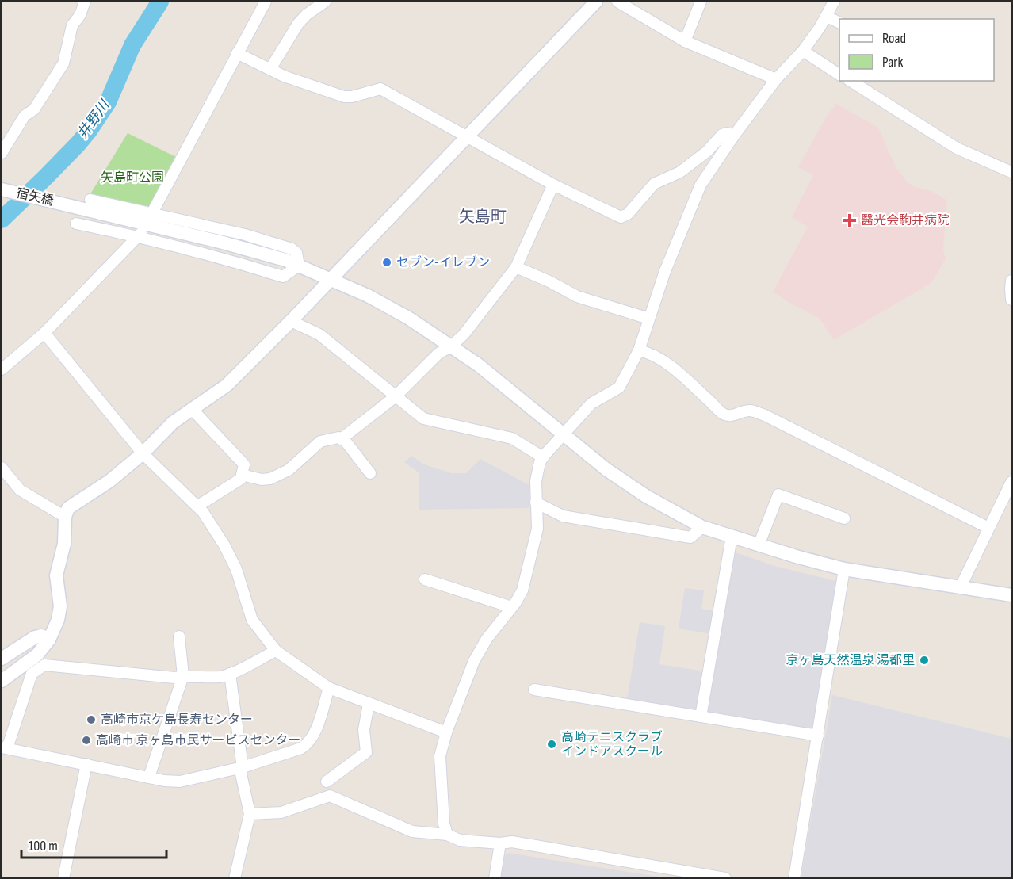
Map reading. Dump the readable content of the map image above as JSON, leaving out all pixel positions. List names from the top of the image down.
{
  "streets": {
    "street": ["宿矢橋"]
  },
  "districts": ["矢島町"],
  "water": ["井野川"],
  "parks": ["矢島町公園"],
  "places": {
    "health": ["醫光会駒井病院"],
    "other": [
      "セブン-イレブン",
      "京ヶ島天然温泉 湯都里",
      "高崎市京ケ島長寿センター",
      "高崎市 京ヶ島市民サービスセンター",
      "高崎テニスクラブ インドアスクール"
    ]
  },
  "legend": ["Road", "Park"],
  "scale_bar": "100 m"
}
